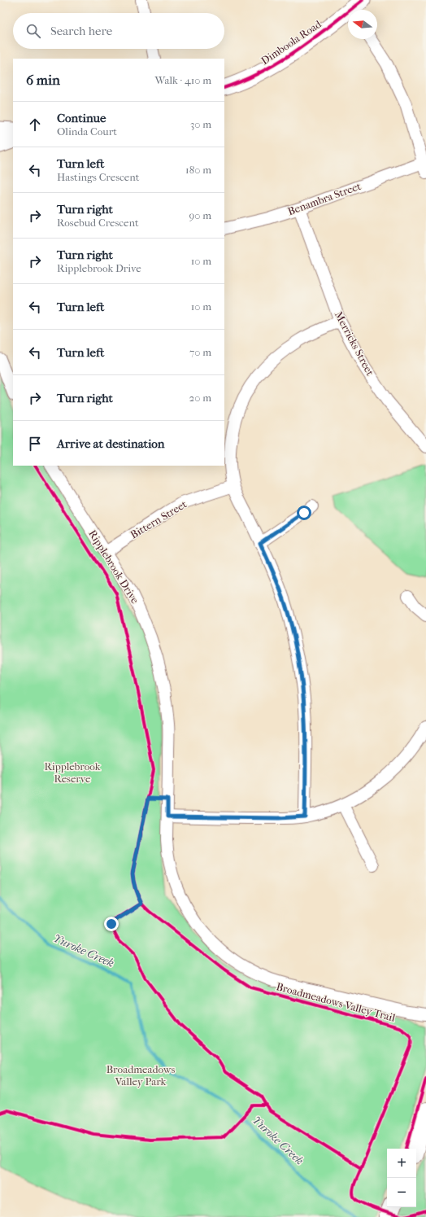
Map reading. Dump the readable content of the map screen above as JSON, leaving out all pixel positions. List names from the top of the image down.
{
  "streets": {
    "street": [
      "Dimboola Road",
      "Benambra Street",
      "Merricks Street",
      "Bittern Street",
      "Ripplebrook Drive"
    ],
    "cycle path": ["Broadmeadows Valley Trail"]
  },
  "crossings": [
    ["Benambra Street", "Merricks Street"],
    ["Bittern Street", "Ripplebrook Drive"]
  ],
  "water": ["Yuroke Creek"],
  "parks": ["Ripplebrook Reserve", "Broadmeadows Valley Park"],
  "north": "left",
  "page": {
    "search": "Search here",
    "heading": ["6 min", "Walk · 410 m"],
    "list": [
      ["Continue", "Olinda Court", "30 m"],
      ["Turn left", "Hastings Crescent", "180 m"],
      ["Turn right", "Rosebud Crescent", "90 m"],
      ["Turn right", "Ripplebrook Drive", "10 m"],
      ["Turn left", "10 m"],
      ["Turn left", "70 m"],
      ["Turn right", "20 m"],
      "Arrive at destination"
    ],
    "map_buttons": ["+", "−"]
  }
}
